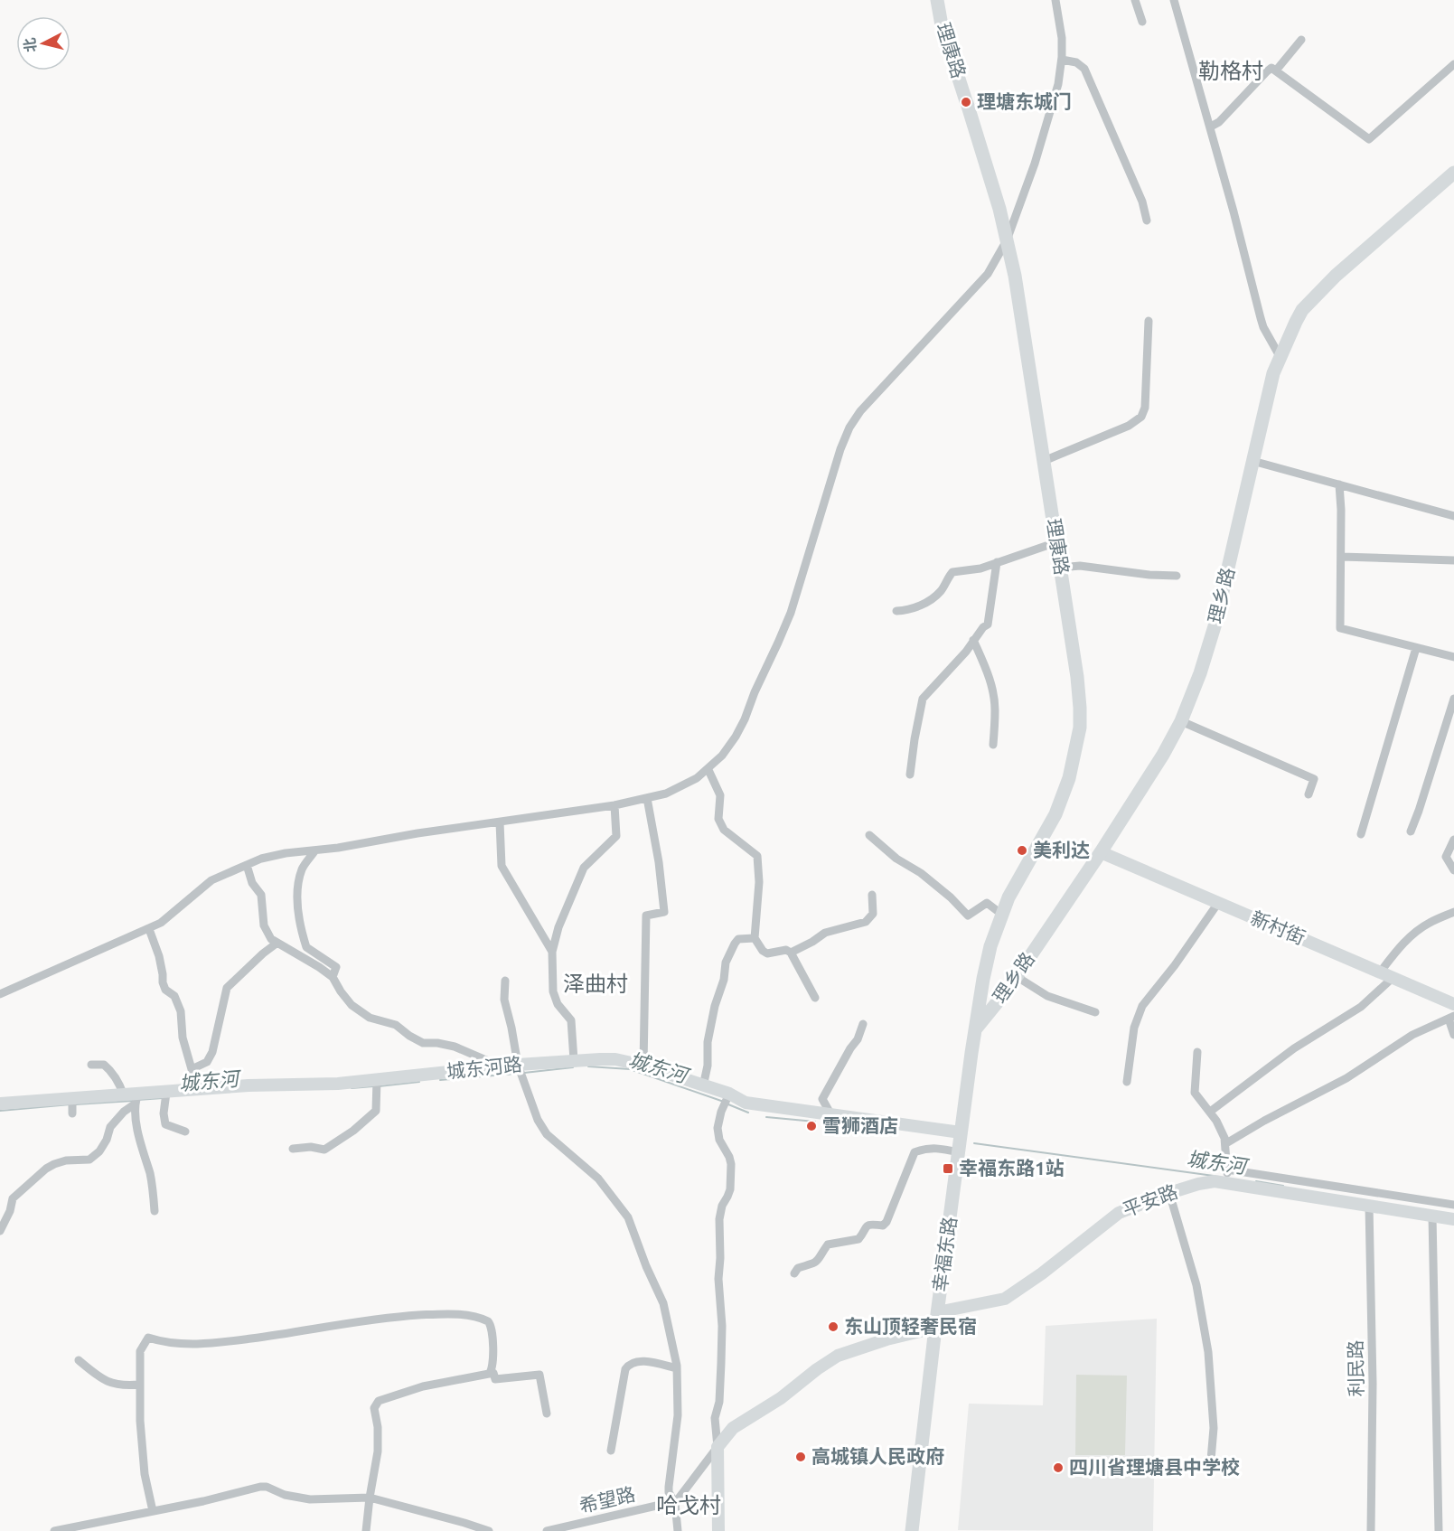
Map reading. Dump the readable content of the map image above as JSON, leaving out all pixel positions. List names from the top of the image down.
{
  "streets": {
    "main road": ["理康路", "理乡路", "幸福东路"],
    "street": [
      "新村街",
      "城东河路",
      "平安路",
      "利民路",
      "希望路"
    ]
  },
  "crossings": [
    ["理康路", "幸福东路"],
    ["理乡路", "新村街"],
    ["理乡路", "幸福东路"],
    ["城东河路", "幸福东路"],
    ["平安路", "幸福东路"],
    ["平安路", "利民路"]
  ],
  "districts": ["勒格村", "泽曲村", "哈戈村"],
  "water": ["城东河"],
  "places": {
    "other": [
      "理塘东城门",
      "美利达",
      "雪狮酒店",
      "东山顶轻奢民宿",
      "高城镇人民政府",
      "四川省理塘县中学校"
    ],
    "transit": ["幸福东路1站"]
  },
  "north": "left"
}
